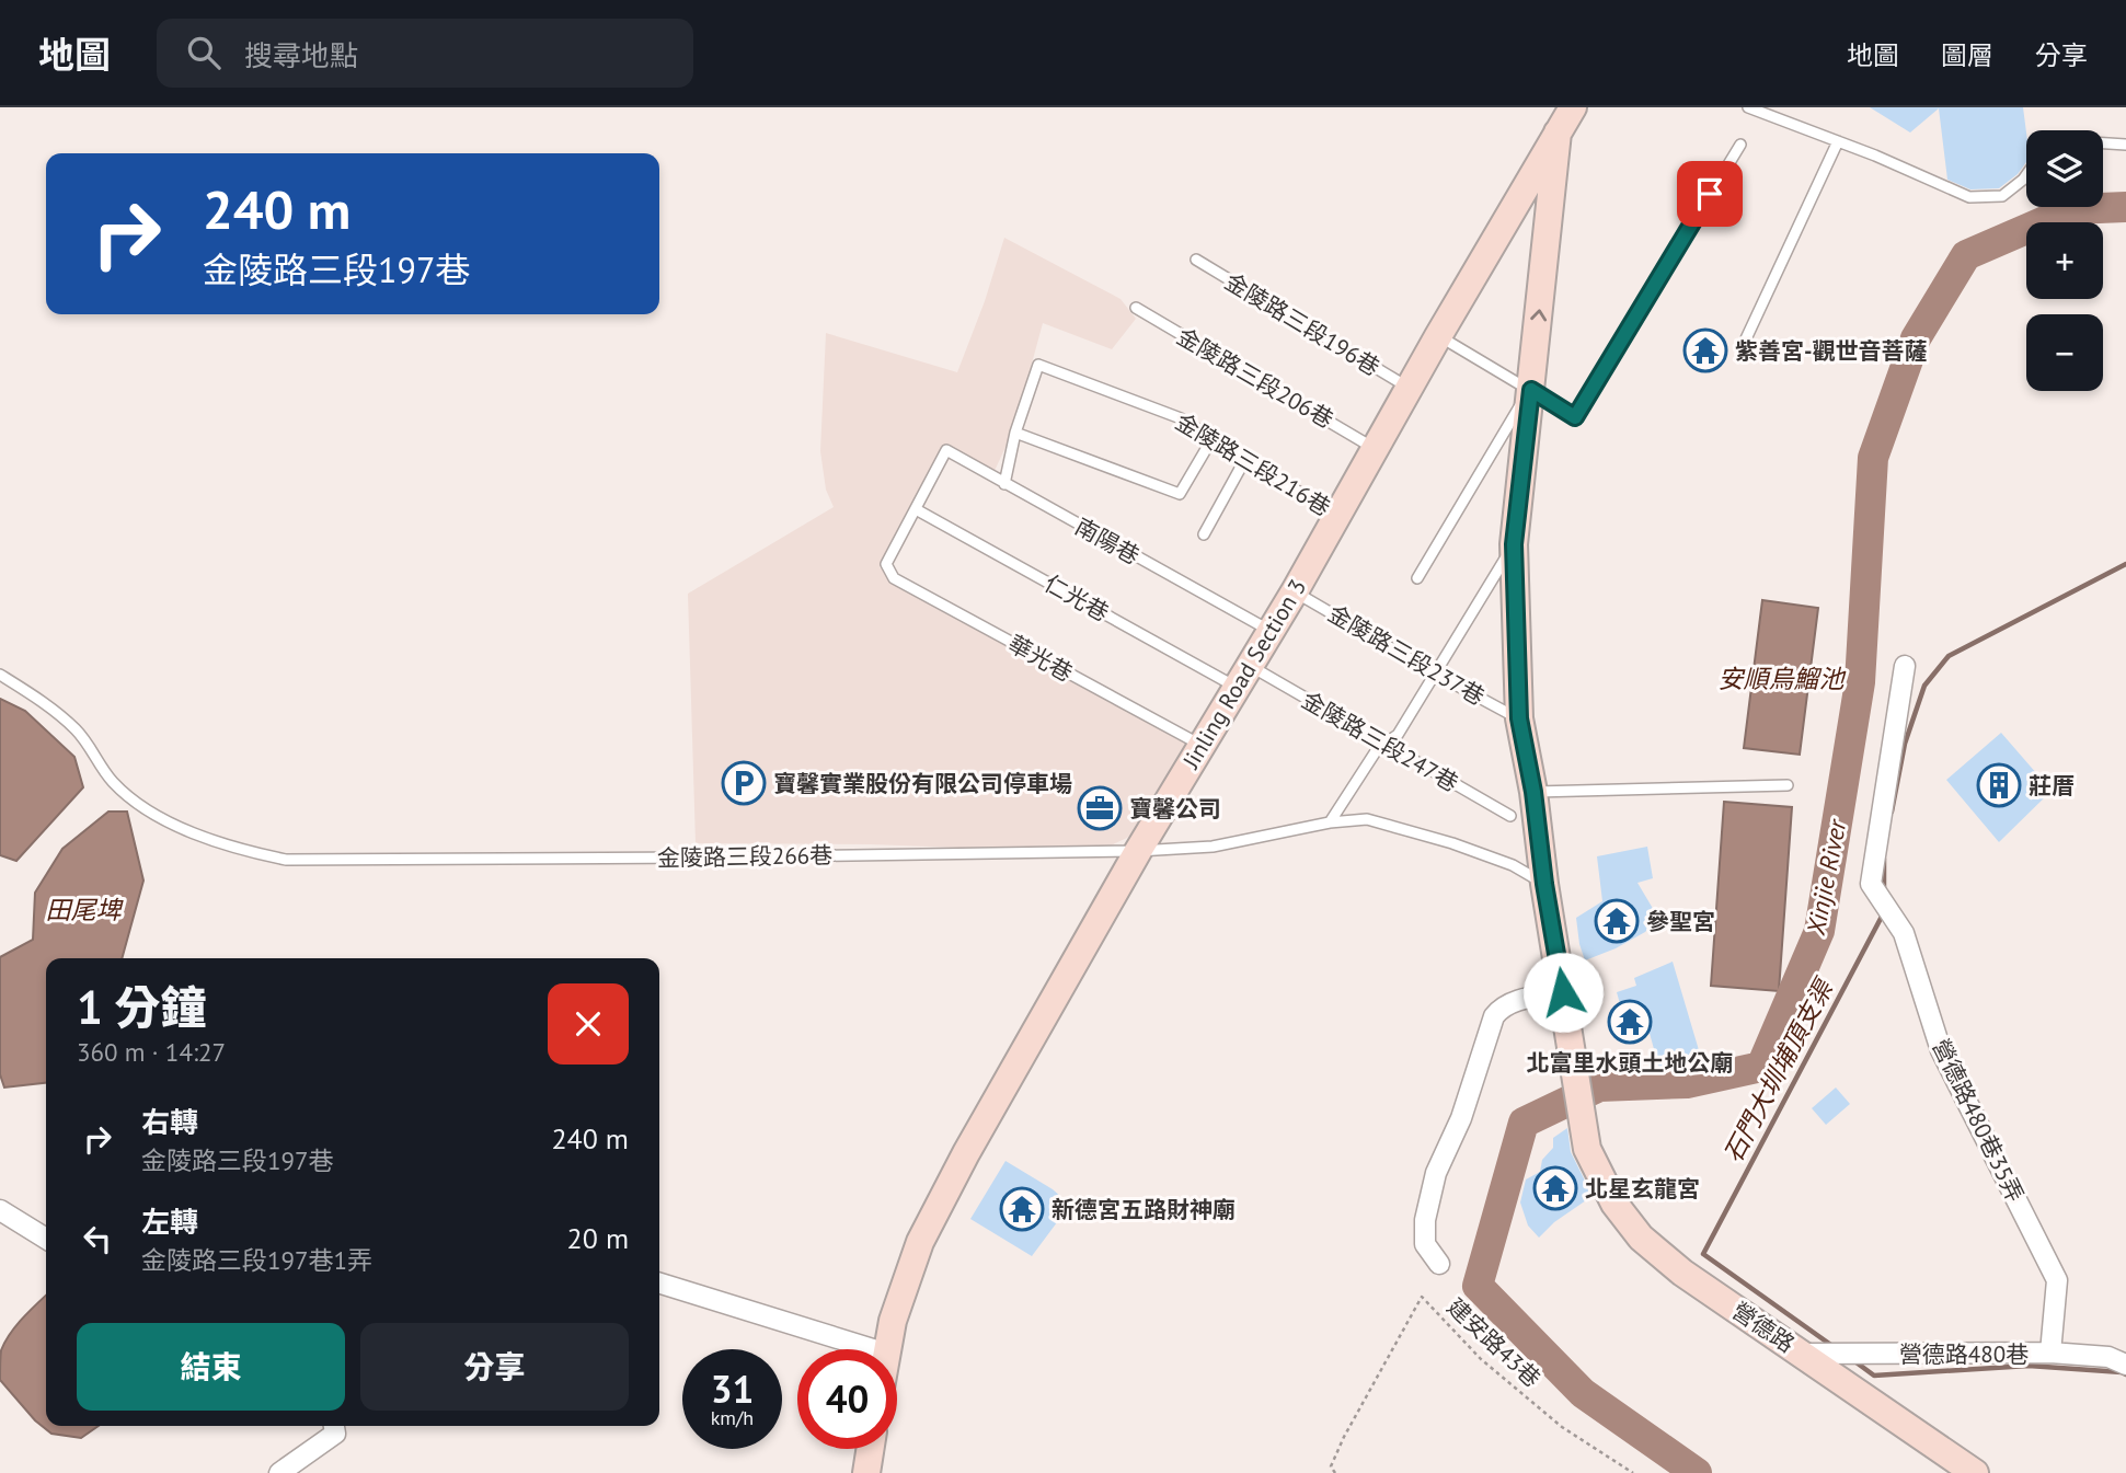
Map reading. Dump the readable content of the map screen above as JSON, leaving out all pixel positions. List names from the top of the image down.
{
  "streets": {
    "street": [
      "Jinling Road Section 3",
      "營德路480巷35弄",
      "營德路",
      "營德路480巷"
    ],
    "lane": [
      "金陵路三段196巷",
      "金陵路三段206巷",
      "金陵路三段216巷",
      "南陽巷",
      "仁光巷",
      "金陵路三段237巷",
      "華光巷",
      "金陵路三段247巷",
      "金陵路三段266巷"
    ],
    "path": ["建安路43巷"]
  },
  "crossings": [
    ["金陵路三段196巷", "Jinling Road Section 3"],
    ["金陵路三段206巷", "Jinling Road Section 3"],
    ["金陵路三段216巷", "Jinling Road Section 3"],
    ["南陽巷", "仁光巷"],
    ["南陽巷", "華光巷"],
    ["南陽巷", "Jinling Road Section 3"],
    ["仁光巷", "華光巷"],
    ["仁光巷", "Jinling Road Section 3"],
    ["仁光巷", "金陵路三段247巷"],
    ["金陵路三段237巷", "Jinling Road Section 3"],
    ["金陵路三段237巷", "營德路"],
    ["華光巷", "Jinling Road Section 3"],
    ["Jinling Road Section 3", "金陵路三段247巷"],
    ["Jinling Road Section 3", "金陵路三段266巷"],
    ["Jinling Road Section 3", "營德路"],
    ["金陵路三段266巷", "營德路"],
    ["營德路480巷35弄", "營德路480巷"],
    ["營德路", "營德路480巷"]
  ],
  "water": [
    "安順烏鰡池",
    "Xinjie River",
    "田尾埤",
    "石門大圳埔頂支渠"
  ],
  "places": {
    "temple": [
      "紫善宮-觀世音菩薩",
      "參聖宮",
      "北富里水頭土地公廟",
      "北星玄龍宮",
      "新德宮五路財神廟"
    ],
    "parking": ["寶馨實業股份有限公司停車場"],
    "building": ["莊厝"],
    "office": ["寶馨公司"]
  },
  "page": {
    "header": "地圖",
    "search": "搜尋地點",
    "nav": ["地圖", "圖層", "分享"],
    "map_buttons": ["+", "−"],
    "turn": ["240 m", "金陵路三段197巷"],
    "heading": ["1 分鐘", "360 m · 14:27"],
    "list": [
      {
        "name": "右轉",
        "note": "金陵路三段197巷",
        "value": "240 m"
      },
      {
        "name": "左轉",
        "note": "金陵路三段197巷1弄",
        "value": "20 m"
      }
    ],
    "buttons": ["結束", "分享"],
    "speed": "31 km/h",
    "limit": "40"
  }
}
